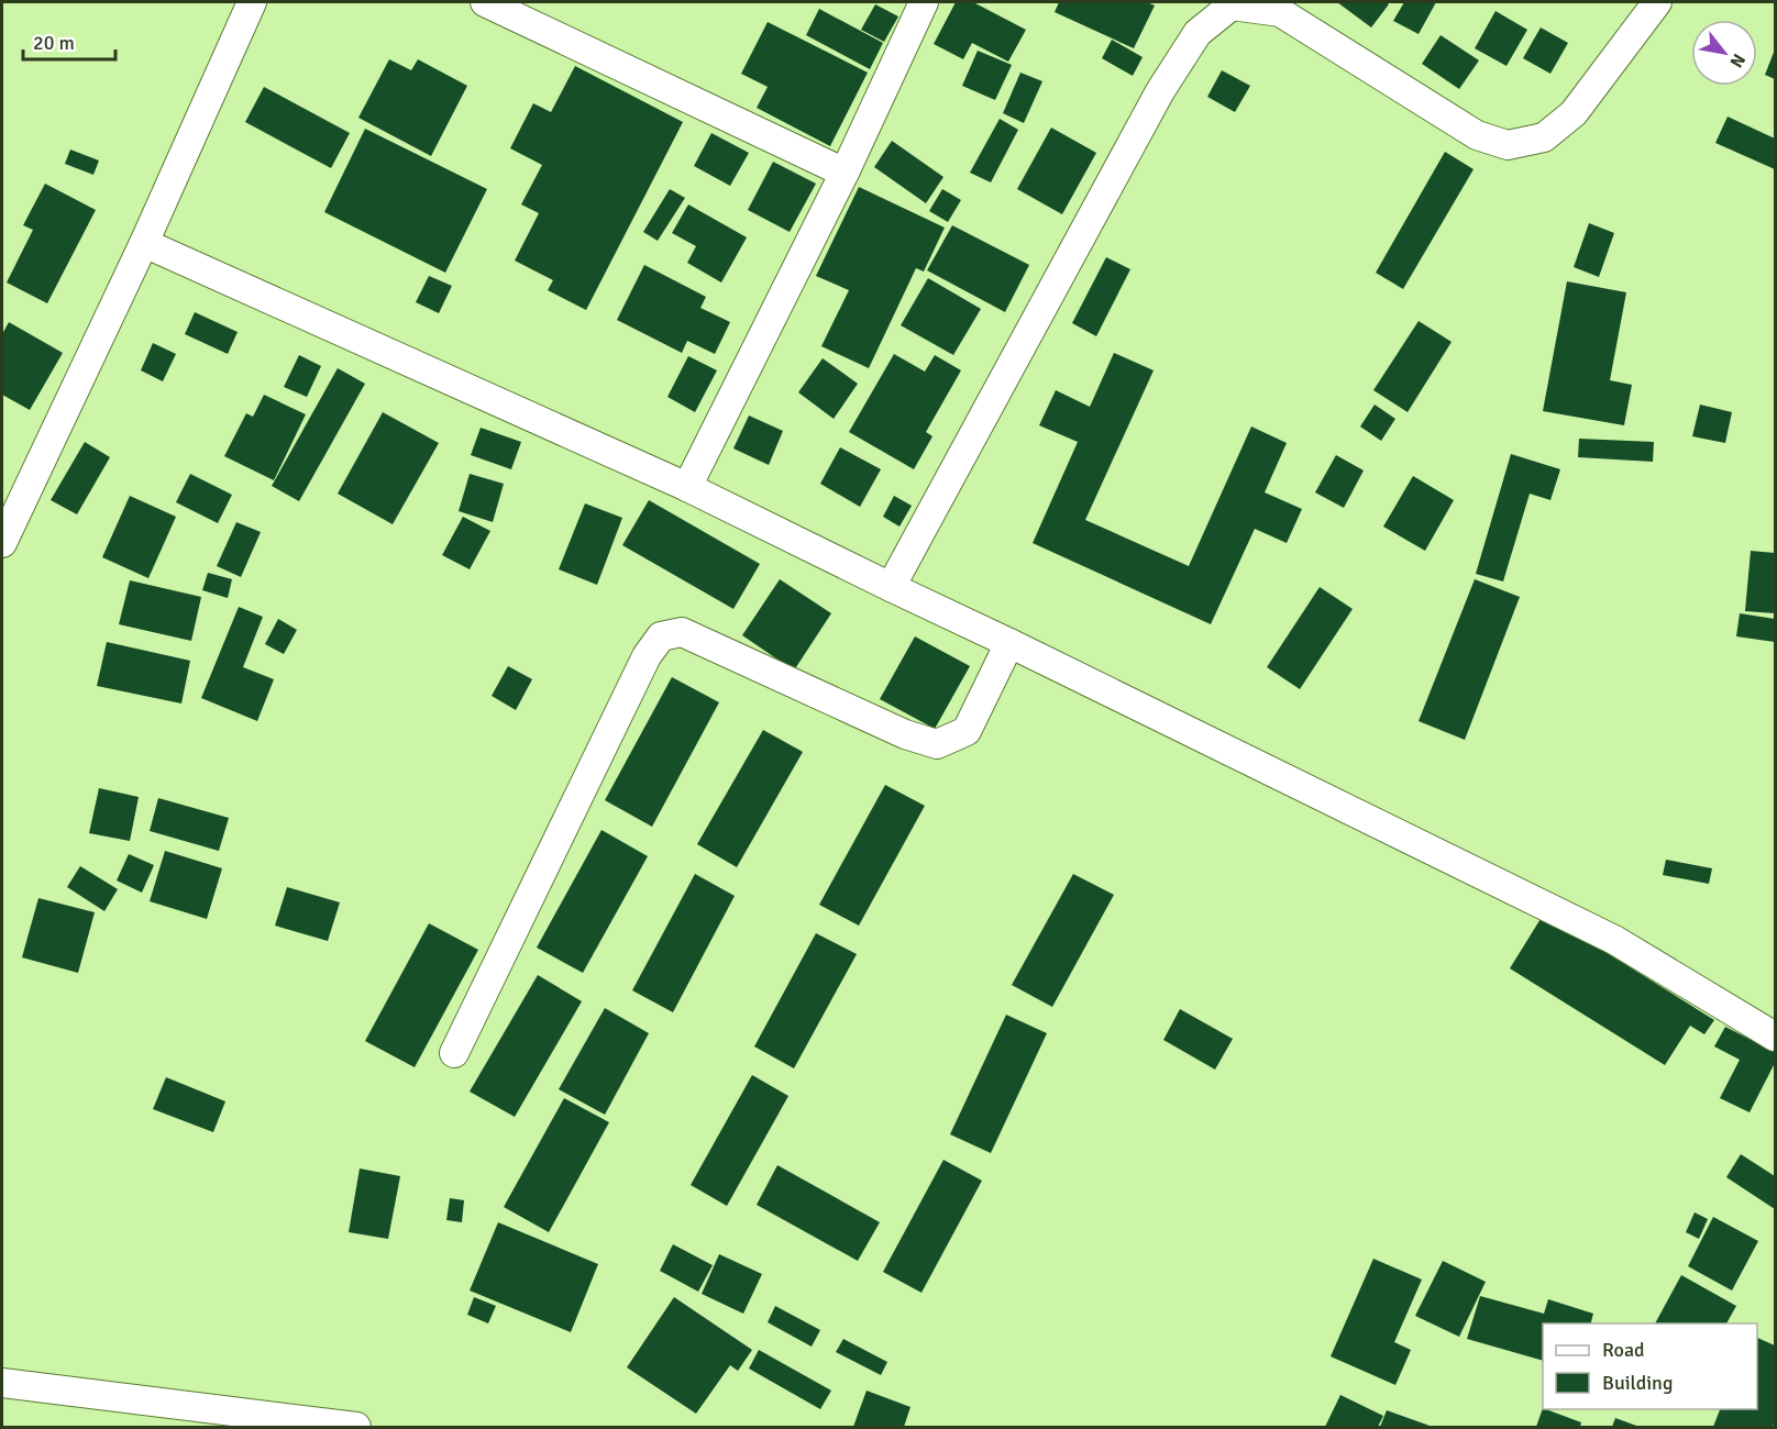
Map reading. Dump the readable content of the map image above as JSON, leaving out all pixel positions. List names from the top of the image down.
{
  "legend": ["Road", "Building"],
  "scale_bar": "20 m",
  "north": "bottom right"
}
